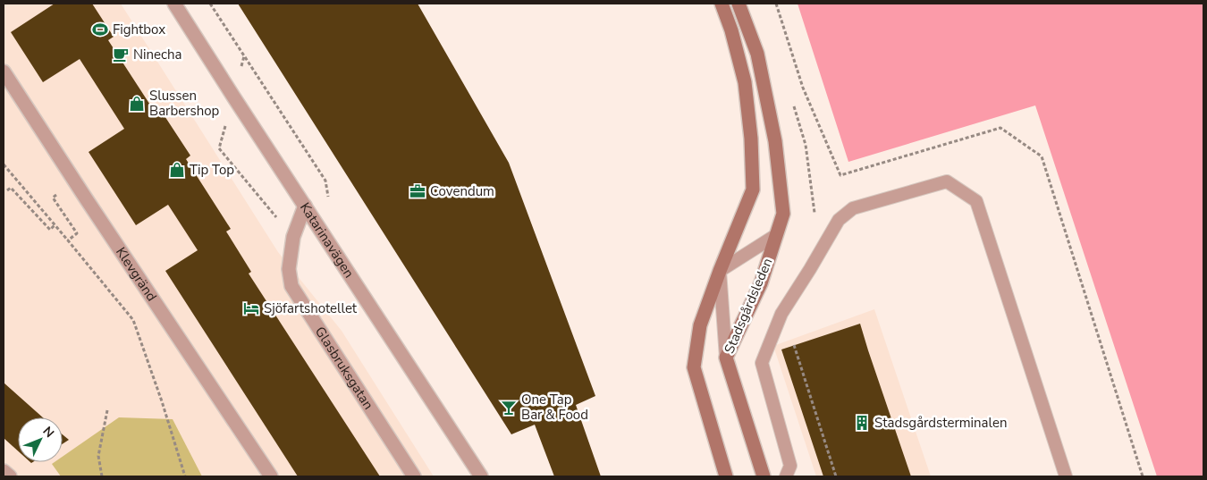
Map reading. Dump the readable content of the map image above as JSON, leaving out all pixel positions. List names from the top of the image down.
{
  "streets": {
    "main road": ["Stadsgårdsleden"],
    "street": ["Katarinavägen", "Klevgränd", "Glasbruksgatan"]
  },
  "crossings": [
    ["Katarinavägen", "Glasbruksgatan"]
  ],
  "places": {
    "sports": ["Fightbox"],
    "cafe": ["Ninecha"],
    "shop": ["Slussen Barbershop", "Tip Top"],
    "office": ["Covendum"],
    "hotel": ["Sjöfartshotellet"],
    "bar": ["One Tap Bar & Food"],
    "building": ["Stadsgårdsterminalen"]
  },
  "north": "top right"
}
